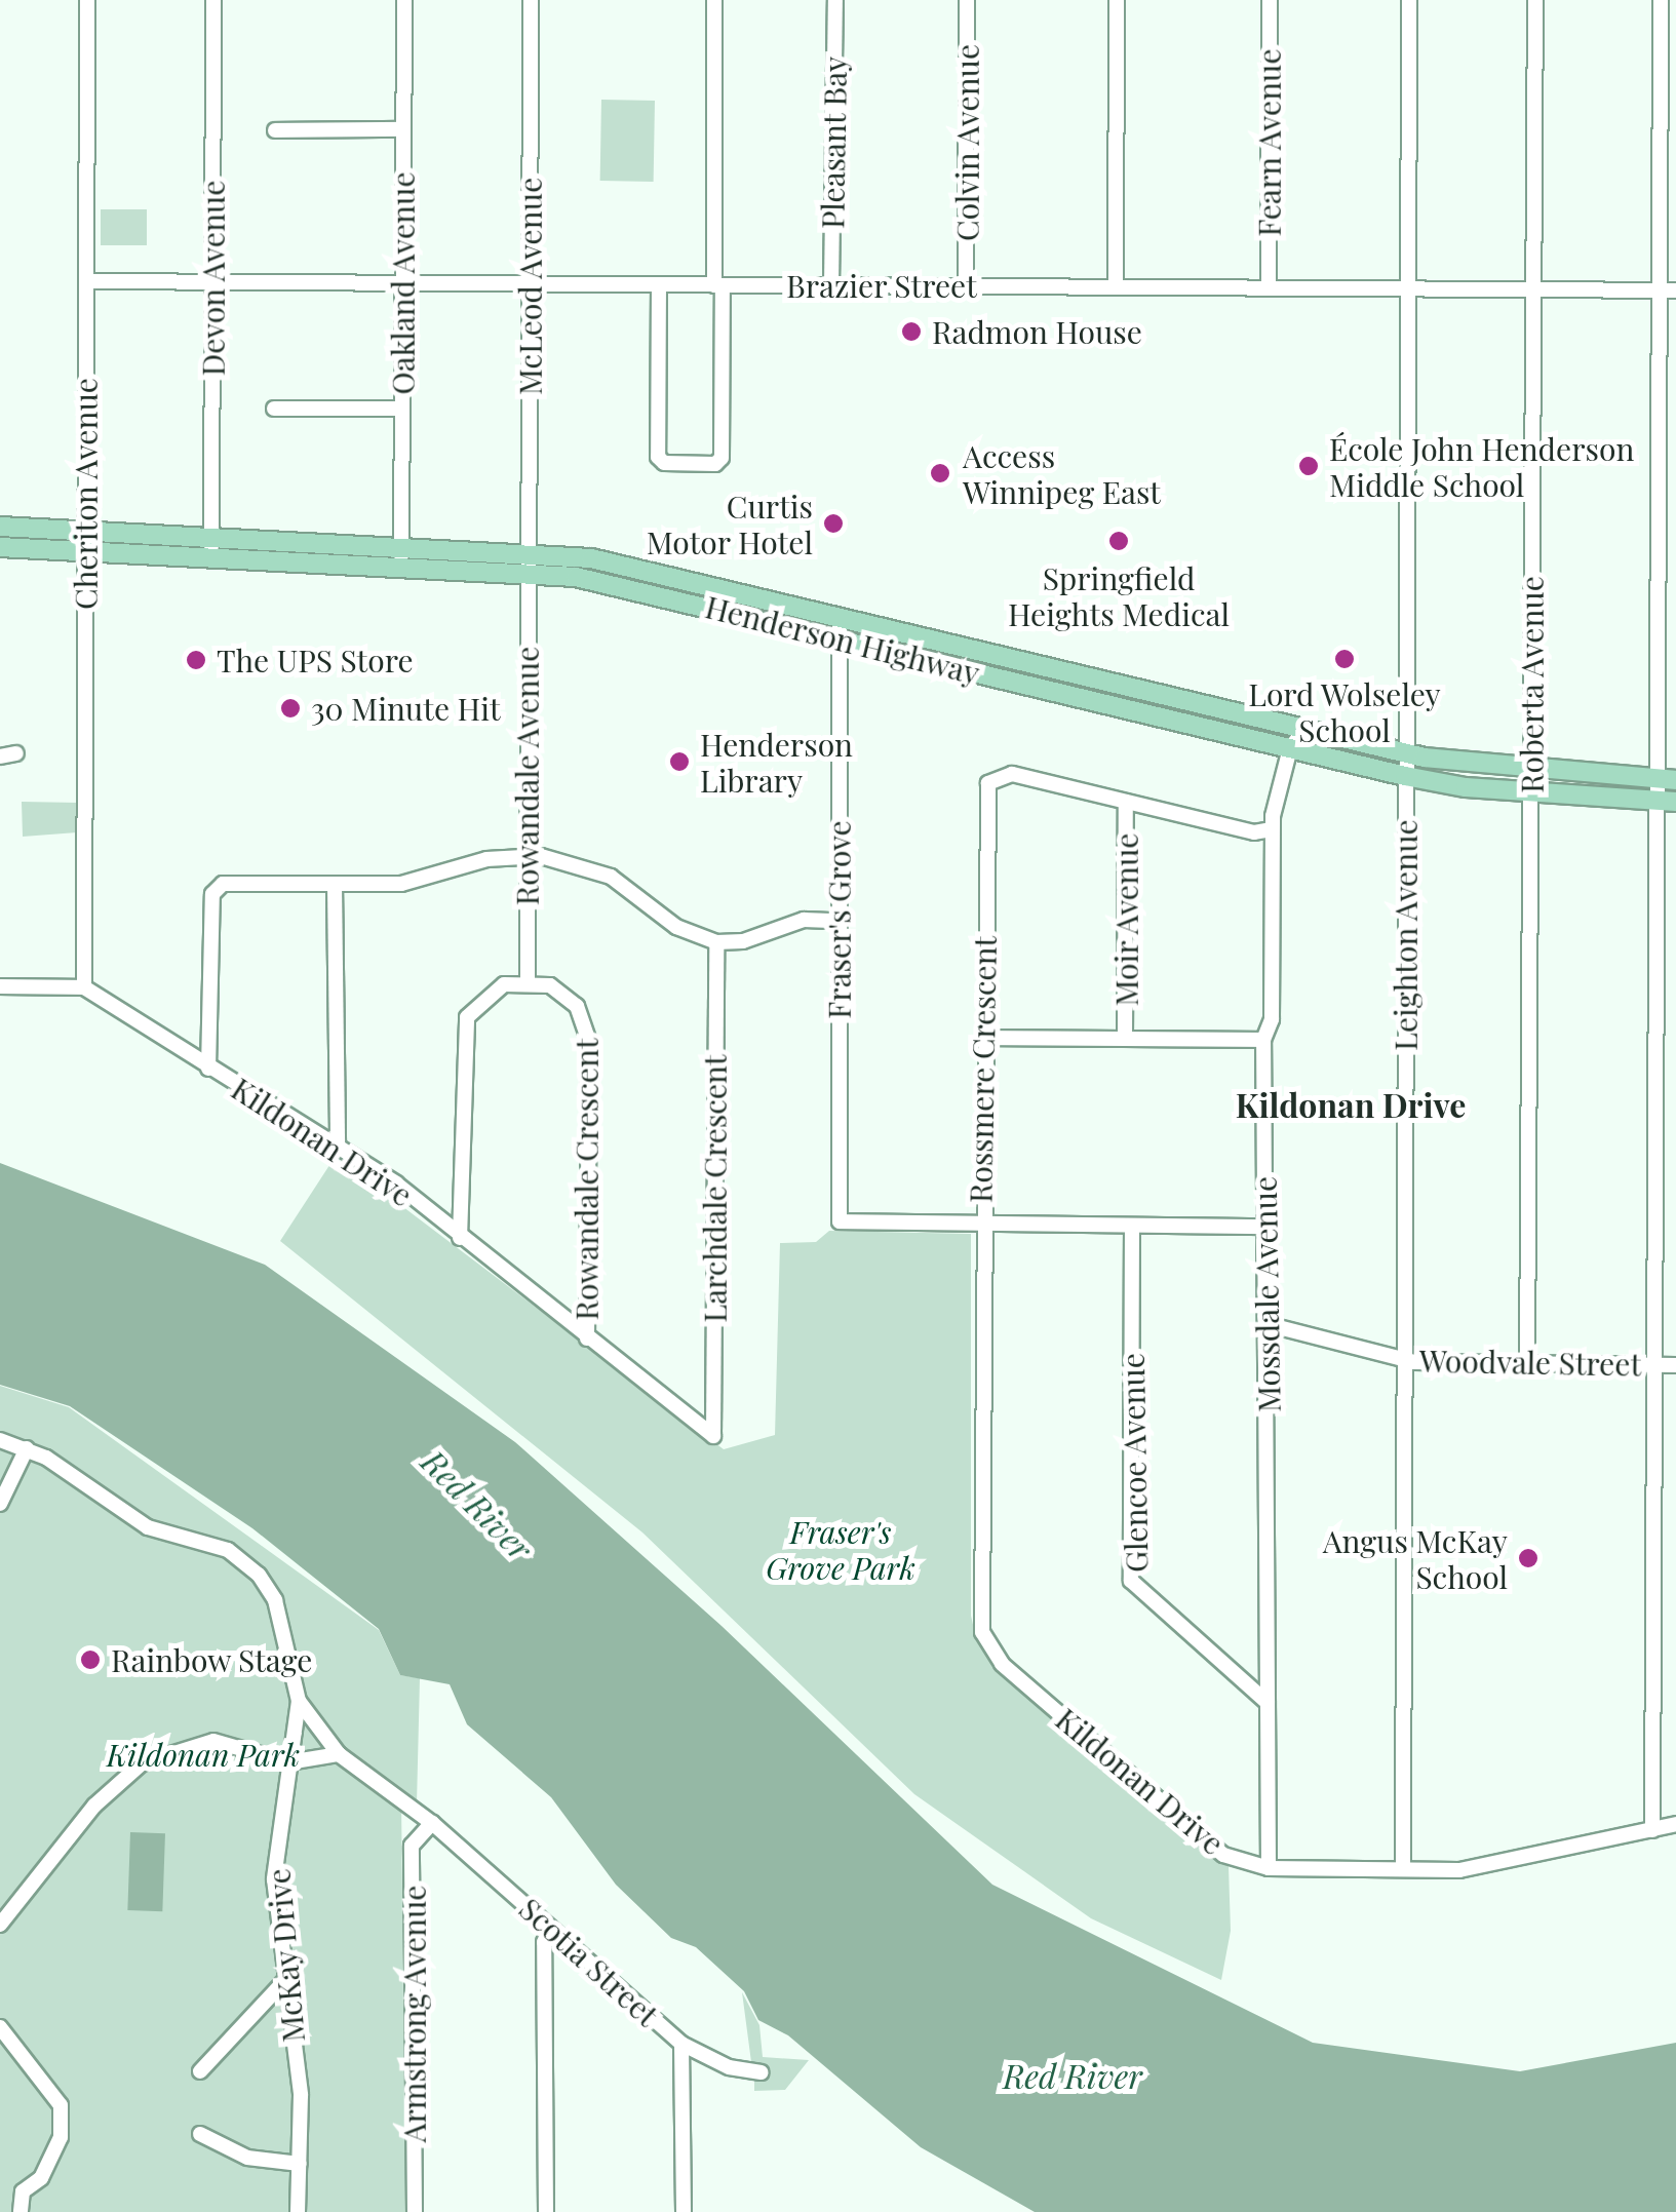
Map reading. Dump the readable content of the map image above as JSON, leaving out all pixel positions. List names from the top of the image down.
{
  "streets": {
    "main road": ["Henderson Highway"],
    "street": [
      "Pleasant Bay",
      "Colvin Avenue",
      "Fearn Avenue",
      "Devon Avenue",
      "Oakland Avenue",
      "Brazier Street",
      "McLeod Avenue",
      "Cheriton Avenue",
      "Roberta Avenue",
      "Rowandale Avenue",
      "Fraser's Grove",
      "Moir Avenue",
      "Leighton Avenue",
      "Rossmere Crescent",
      "Kildonan Drive",
      "Rowandale Crescent",
      "Larchdale Crescent",
      "Mossdale Avenue",
      "Woodvale Street",
      "Glencoe Avenue",
      "McKay Drive",
      "Scotia Street",
      "Armstrong Avenue"
    ]
  },
  "crossings": [
    ["Pleasant Bay", "Brazier Street"],
    ["Colvin Avenue", "Brazier Street"],
    ["Fearn Avenue", "Brazier Street"],
    ["Devon Avenue", "Brazier Street"],
    ["Devon Avenue", "Henderson Highway"],
    ["Oakland Avenue", "Brazier Street"],
    ["Oakland Avenue", "Henderson Highway"],
    ["Brazier Street", "McLeod Avenue"],
    ["Brazier Street", "Cheriton Avenue"],
    ["Brazier Street", "Roberta Avenue"],
    ["Brazier Street", "Leighton Avenue"],
    ["McLeod Avenue", "Henderson Highway"],
    ["McLeod Avenue", "Rowandale Avenue"],
    ["Cheriton Avenue", "Henderson Highway"],
    ["Cheriton Avenue", "Kildonan Drive"],
    ["Henderson Highway", "Roberta Avenue"],
    ["Henderson Highway", "Rowandale Avenue"],
    ["Henderson Highway", "Fraser's Grove"],
    ["Henderson Highway", "Leighton Avenue"],
    ["Henderson Highway", "Mossdale Avenue"],
    ["Roberta Avenue", "Woodvale Street"],
    ["Rowandale Avenue", "Rowandale Crescent"],
    ["Fraser's Grove", "Rossmere Crescent"],
    ["Moir Avenue", "Rossmere Crescent"],
    ["Leighton Avenue", "Kildonan Drive"],
    ["Leighton Avenue", "Woodvale Street"],
    ["Rossmere Crescent", "Kildonan Drive"],
    ["Rossmere Crescent", "Mossdale Avenue"],
    ["Kildonan Drive", "Rowandale Crescent"],
    ["Kildonan Drive", "Larchdale Crescent"],
    ["Kildonan Drive", "Mossdale Avenue"],
    ["Mossdale Avenue", "Woodvale Street"],
    ["Mossdale Avenue", "Glencoe Avenue"],
    ["McKay Drive", "Scotia Street"],
    ["Scotia Street", "Armstrong Avenue"]
  ],
  "districts": ["Kildonan Drive"],
  "water": ["Red River"],
  "parks": ["Fraser's Grove Park", "Kildonan Park"],
  "places": [
    "Radmon House",
    "École John Henderson Middle School",
    "Access Winnipeg East",
    "Curtis Motor Hotel",
    "Springfield Heights Medical",
    "Lord Wolseley School",
    "The UPS Store",
    "30 Minute Hit",
    "Henderson Library",
    "Angus McKay School",
    "Rainbow Stage"
  ]
}
